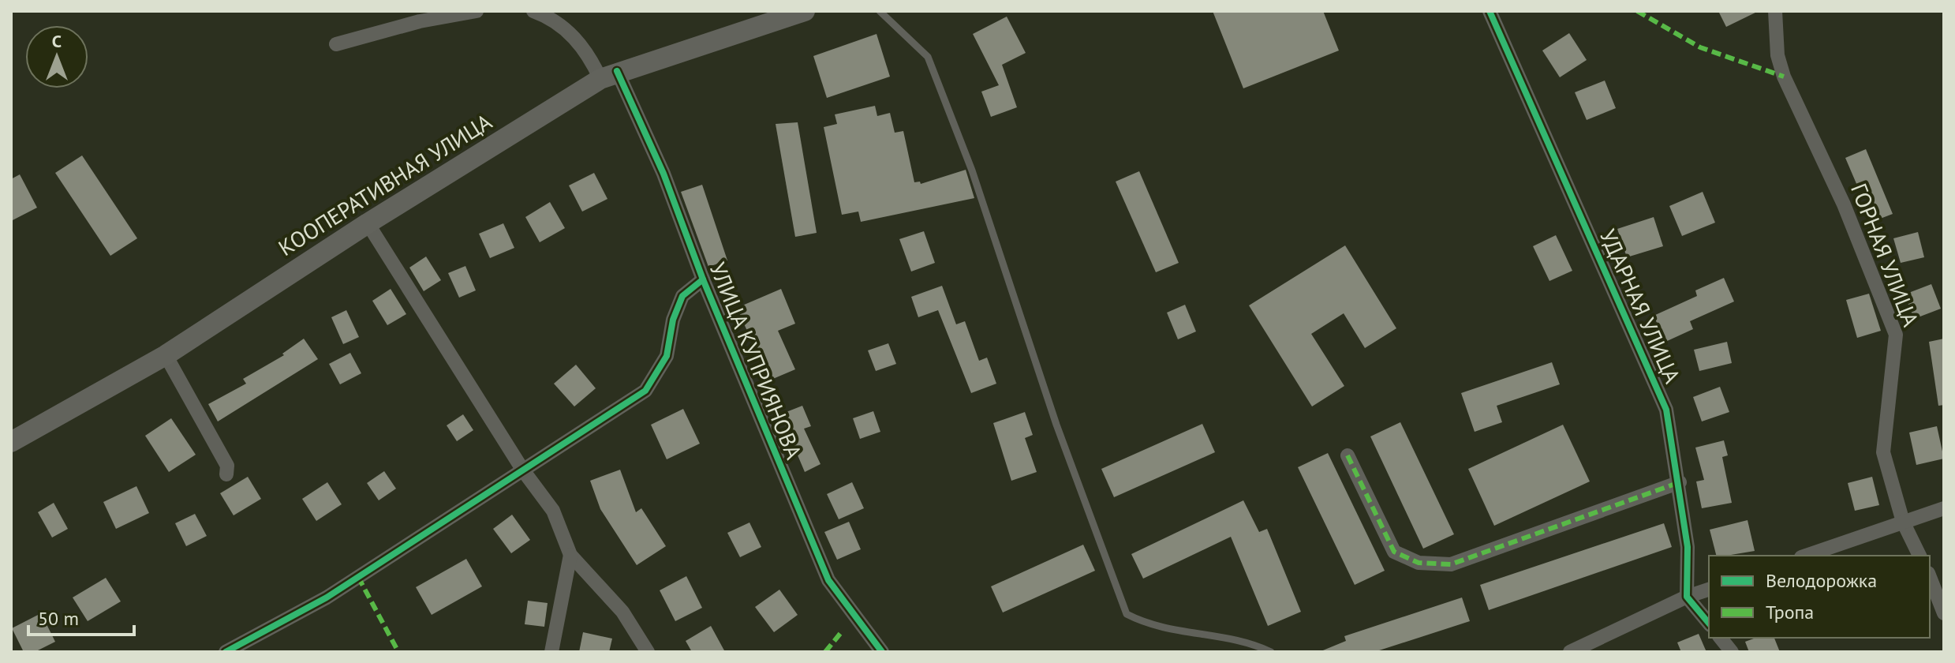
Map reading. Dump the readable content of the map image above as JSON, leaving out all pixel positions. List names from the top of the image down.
{
  "streets": {
    "main road": ["КООПЕРАТИВНАЯ УЛИЦА"],
    "street": ["ГОРНАЯ УЛИЦА", "УДАРНАЯ УЛИЦА", "УЛИЦА КУПРИЯНОВА"]
  },
  "crossings": [
    ["КООПЕРАТИВНАЯ УЛИЦА", "УЛИЦА КУПРИЯНОВА"]
  ],
  "legend": ["Велодорожка", "Тропа"],
  "scale_bar": "50 m",
  "north": "top"
}
